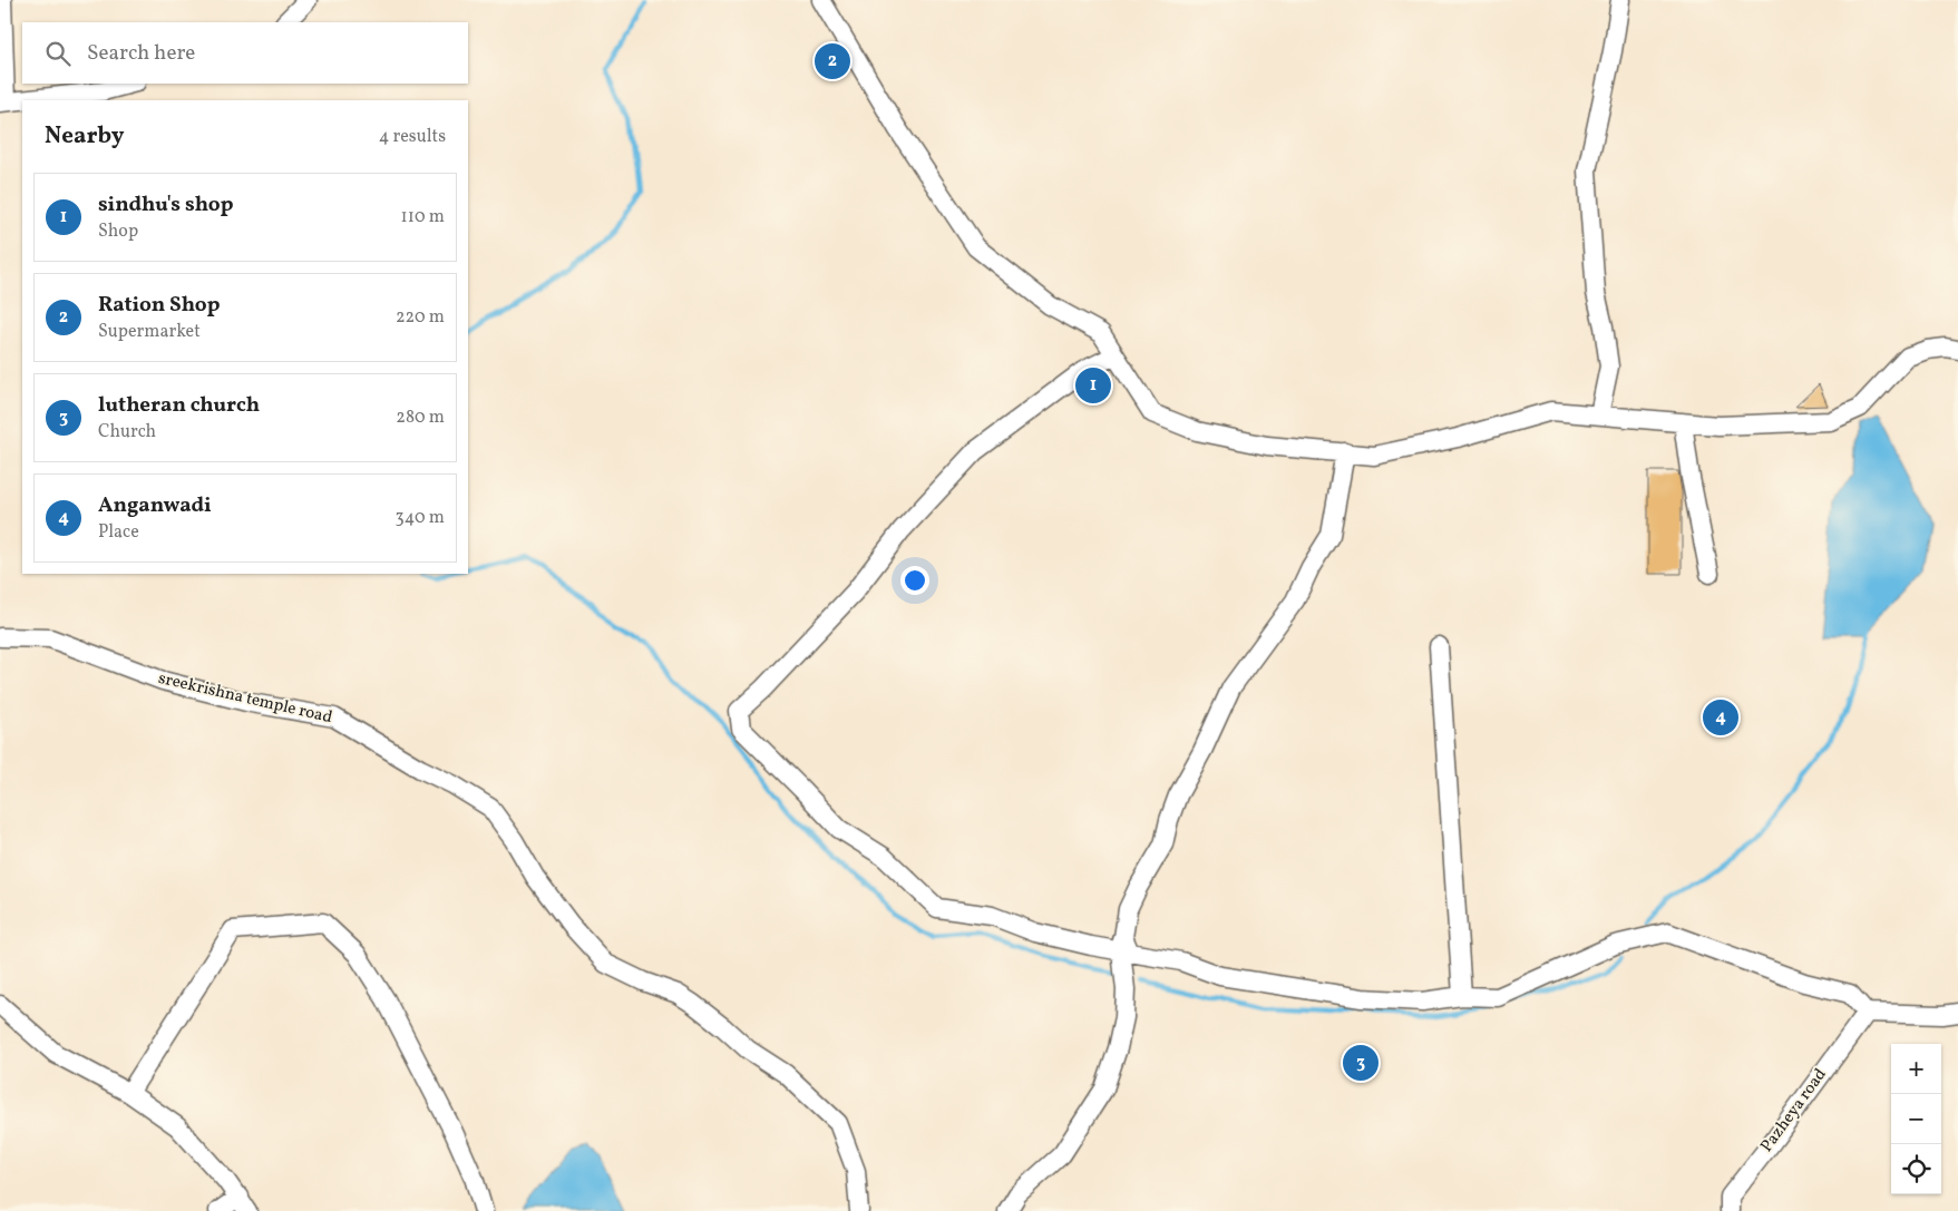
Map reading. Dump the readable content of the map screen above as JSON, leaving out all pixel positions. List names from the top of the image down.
{
  "streets": {
    "street": ["sreekrishna temple road", "Pazheya road"]
  },
  "page": {
    "search": "Search here",
    "pins": [
      "2",
      "1",
      "4",
      "3"
    ],
    "heading": ["Nearby", "4 results"],
    "list": [
      {
        "mark": "1",
        "name": "sindhu's shop",
        "note": "Shop",
        "value": "110 m"
      },
      {
        "mark": "2",
        "name": "Ration Shop",
        "note": "Supermarket",
        "value": "220 m"
      },
      {
        "mark": "3",
        "name": "lutheran church",
        "note": "Church",
        "value": "280 m"
      },
      {
        "mark": "4",
        "name": "Anganwadi",
        "note": "Place",
        "value": "340 m"
      }
    ],
    "map_buttons": ["+", "−"]
  }
}
